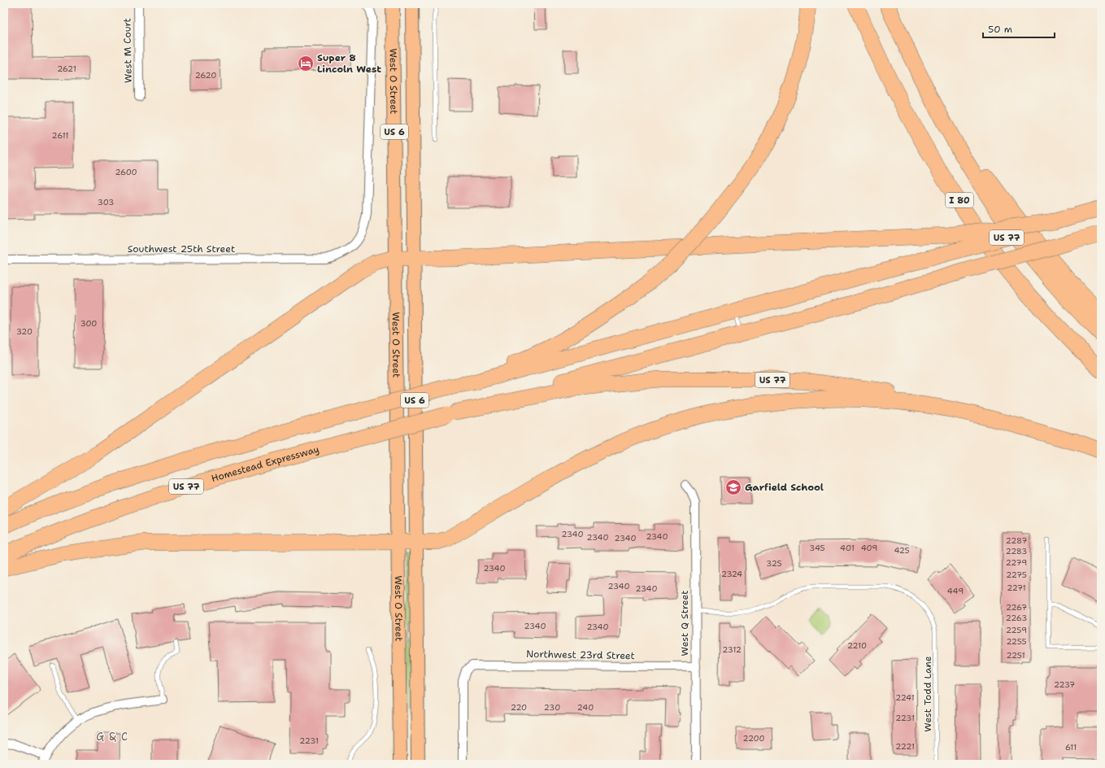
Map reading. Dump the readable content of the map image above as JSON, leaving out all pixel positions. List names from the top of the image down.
{
  "streets": {
    "highway": ["I 80", "US 77", "Homestead Expressway"],
    "main road": ["West O Street", "US 6"],
    "street": [
      "West M Court",
      "Southwest 25th Street",
      "West Q Street",
      "Northwest 23rd Street"
    ],
    "lane": ["West Todd Lane"]
  },
  "crossings": [
    ["US 77", "Homestead Expressway"],
    ["West Q Street", "Northwest 23rd Street"],
    ["West Q Street", "West Todd Lane"]
  ],
  "districts": ["G & C"],
  "places": {
    "hotel": ["Super 8 Lincoln West"],
    "school or university": ["Garfield School"]
  },
  "house_numbers": [
    "2621",
    "2620",
    "2611",
    "2600",
    "303",
    "300",
    "320",
    "2340",
    "2340",
    "2340",
    "2340",
    "2287",
    "345",
    "401",
    "409",
    "425",
    "2283",
    "2279",
    "325",
    "2340",
    "2324",
    "2275",
    "2340",
    "2271",
    "2340",
    "449",
    "2267",
    "2263",
    "2340",
    "2340",
    "2259",
    "2255",
    "2210",
    "2312",
    "2251",
    "2237",
    "2241",
    "220",
    "230",
    "240",
    "2231",
    "2200",
    "2231",
    "2221",
    "611"
  ],
  "scale_bar": "50 m"
}
